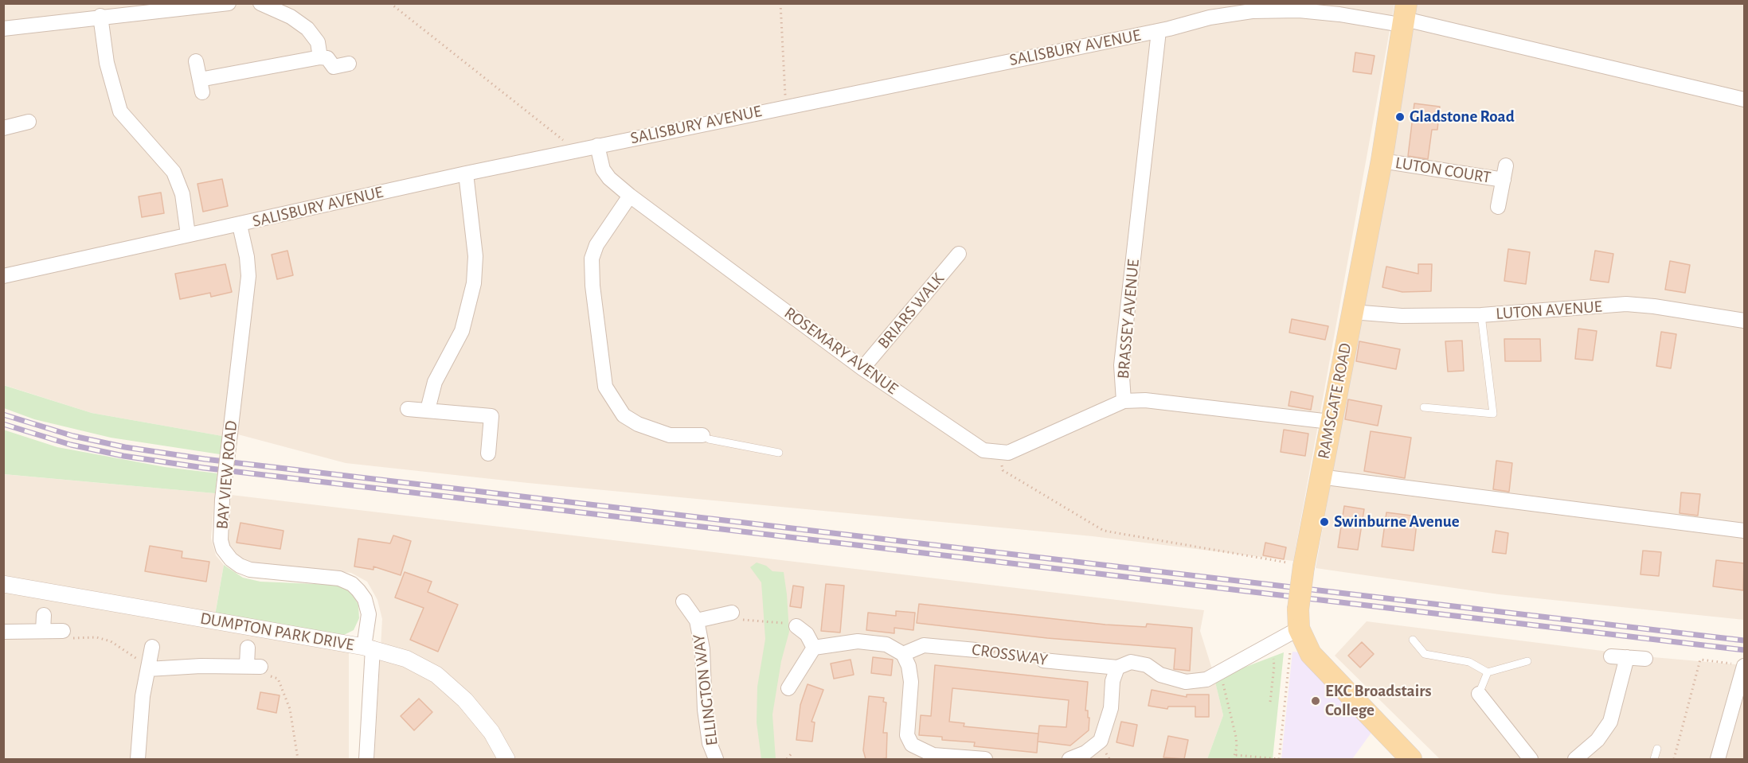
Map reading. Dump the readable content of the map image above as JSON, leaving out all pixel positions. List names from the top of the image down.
{
  "streets": {
    "main road": ["RAMSGATE ROAD"],
    "street": [
      "SALISBURY AVENUE",
      "LUTON COURT",
      "LUTON AVENUE",
      "BRIARS WALK",
      "BRASSEY AVENUE",
      "ROSEMARY AVENUE",
      "BAY VIEW ROAD",
      "DUMPTON PARK DRIVE",
      "CROSSWAY",
      "ELLINGTON WAY"
    ]
  },
  "crossings": [
    ["SALISBURY AVENUE", "BRASSEY AVENUE"],
    ["SALISBURY AVENUE", "ROSEMARY AVENUE"],
    ["SALISBURY AVENUE", "RAMSGATE ROAD"],
    ["SALISBURY AVENUE", "BAY VIEW ROAD"],
    ["LUTON COURT", "RAMSGATE ROAD"],
    ["LUTON AVENUE", "RAMSGATE ROAD"],
    ["BRIARS WALK", "ROSEMARY AVENUE"],
    ["BRASSEY AVENUE", "RAMSGATE ROAD"],
    ["RAMSGATE ROAD", "CROSSWAY"],
    ["BAY VIEW ROAD", "DUMPTON PARK DRIVE"]
  ],
  "places": ["Gladstone Road", "Swinburne Avenue", "EKC Broadstairs College"]
}
